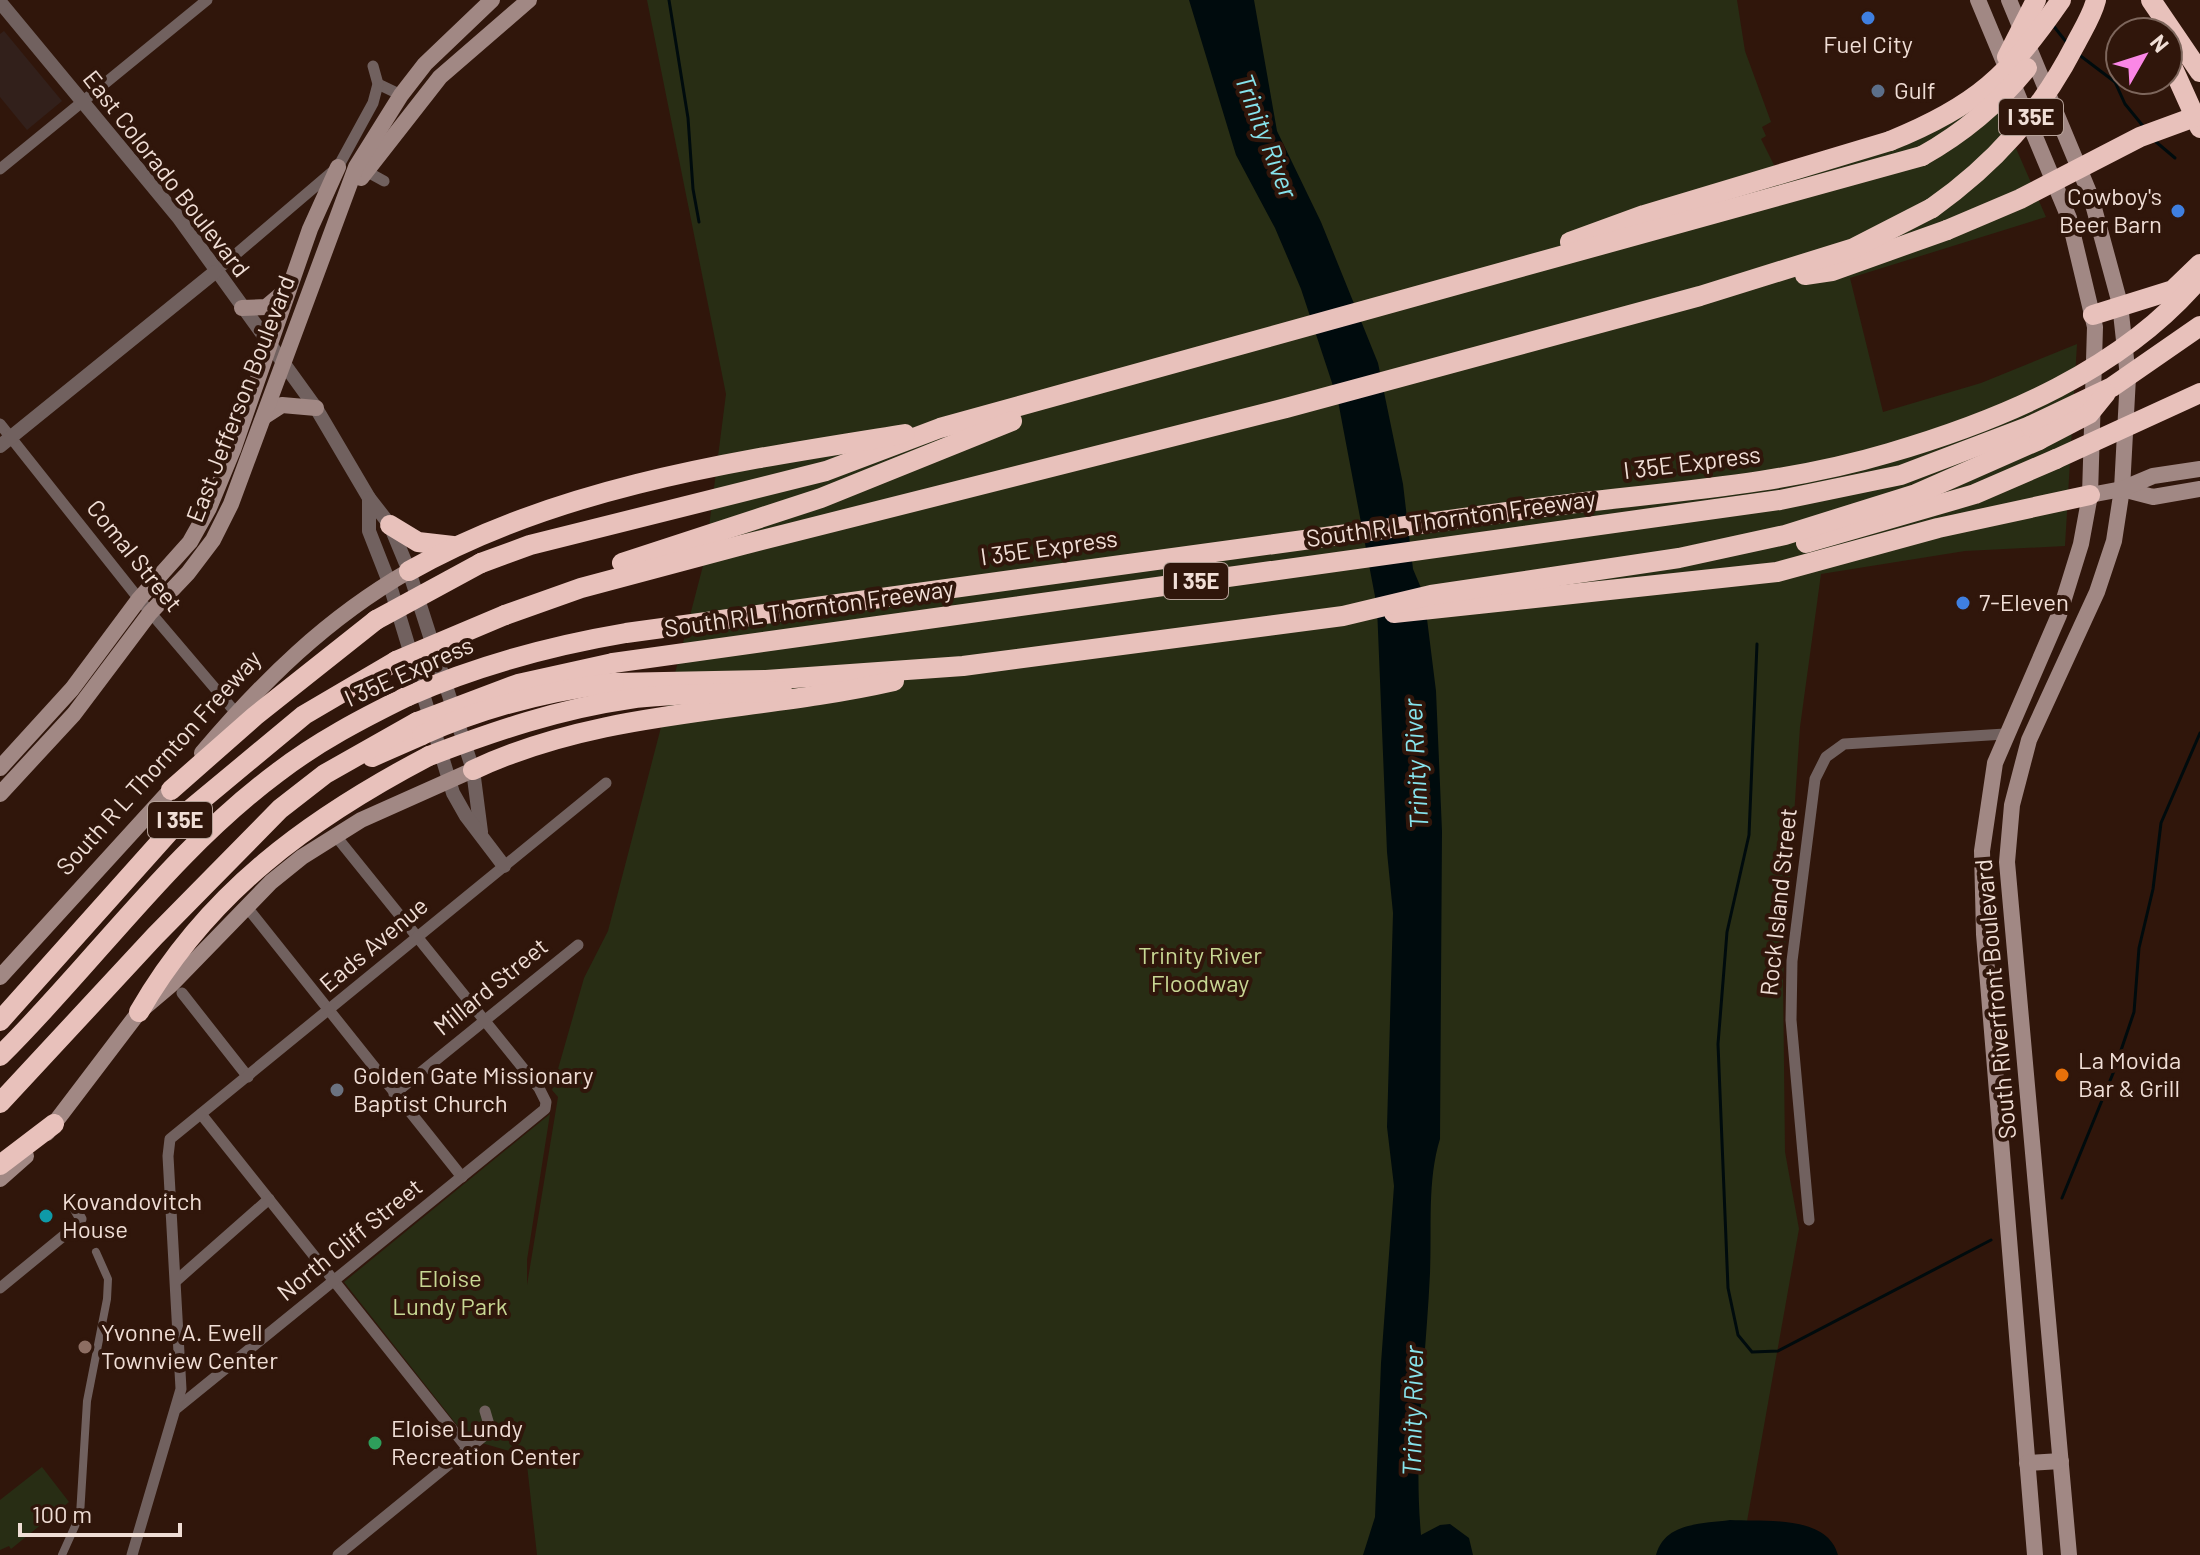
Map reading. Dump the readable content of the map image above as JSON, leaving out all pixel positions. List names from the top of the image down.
{
  "streets": {
    "highway": ["I 35E", "I 35E Express", "South R L Thornton Freeway"],
    "main road": ["East Jefferson Boulevard", "South Riverfront Boulevard"],
    "street": [
      "East Colorado Boulevard",
      "Comal Street",
      "Rock Island Street",
      "Eads Avenue",
      "Millard Street",
      "North Cliff Street"
    ]
  },
  "crossings": [
    ["I 35E", "South R L Thornton Freeway"],
    ["East Colorado Boulevard", "East Jefferson Boulevard"],
    ["East Colorado Boulevard", "South R L Thornton Freeway"],
    ["East Colorado Boulevard", "Eads Avenue"],
    ["East Jefferson Boulevard", "Comal Street"],
    ["South R L Thornton Freeway", "Comal Street"],
    ["Rock Island Street", "South Riverfront Boulevard"],
    ["Millard Street", "North Cliff Street"]
  ],
  "water": ["Trinity River"],
  "parks": ["Trinity River Floodway", "Eloise Lundy Park"],
  "places": [
    "Fuel City",
    "Gulf",
    "Cowboy's Beer Barn",
    "7-Eleven",
    "La Movida Bar & Grill",
    "Golden Gate Missionary Baptist Church",
    "Kovandovitch House",
    "Yvonne A. Ewell Townview Center",
    "Eloise Lundy Recreation Center"
  ],
  "scale_bar": "100 m",
  "north": "top right"
}
